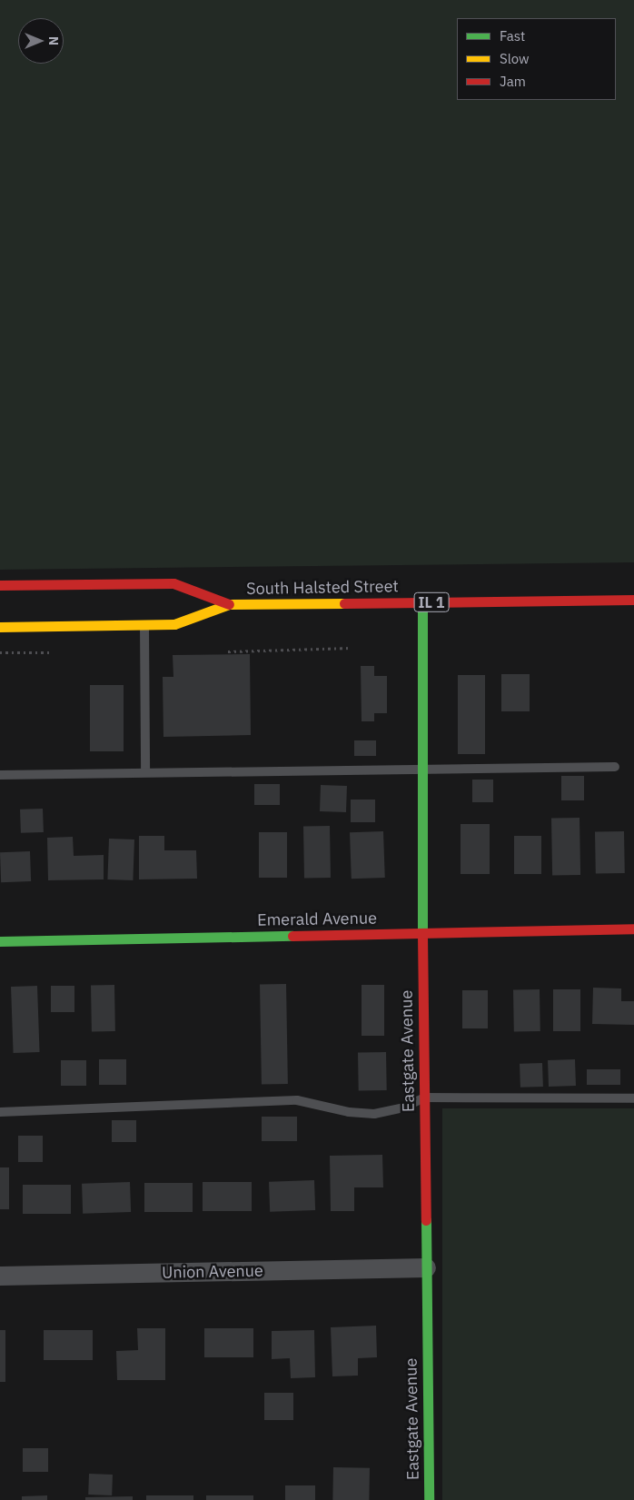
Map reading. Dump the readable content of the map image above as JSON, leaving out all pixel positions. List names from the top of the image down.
{
  "streets": {
    "street": [
      "South Halsted Street",
      "IL 1",
      "Emerald Avenue",
      "Eastgate Avenue",
      "Union Avenue"
    ]
  },
  "crossings": [
    ["South Halsted Street", "Eastgate Avenue"],
    ["Emerald Avenue", "Eastgate Avenue"],
    ["Eastgate Avenue", "Union Avenue"]
  ],
  "legend": ["Fast", "Slow", "Jam"],
  "north": "right"
}
